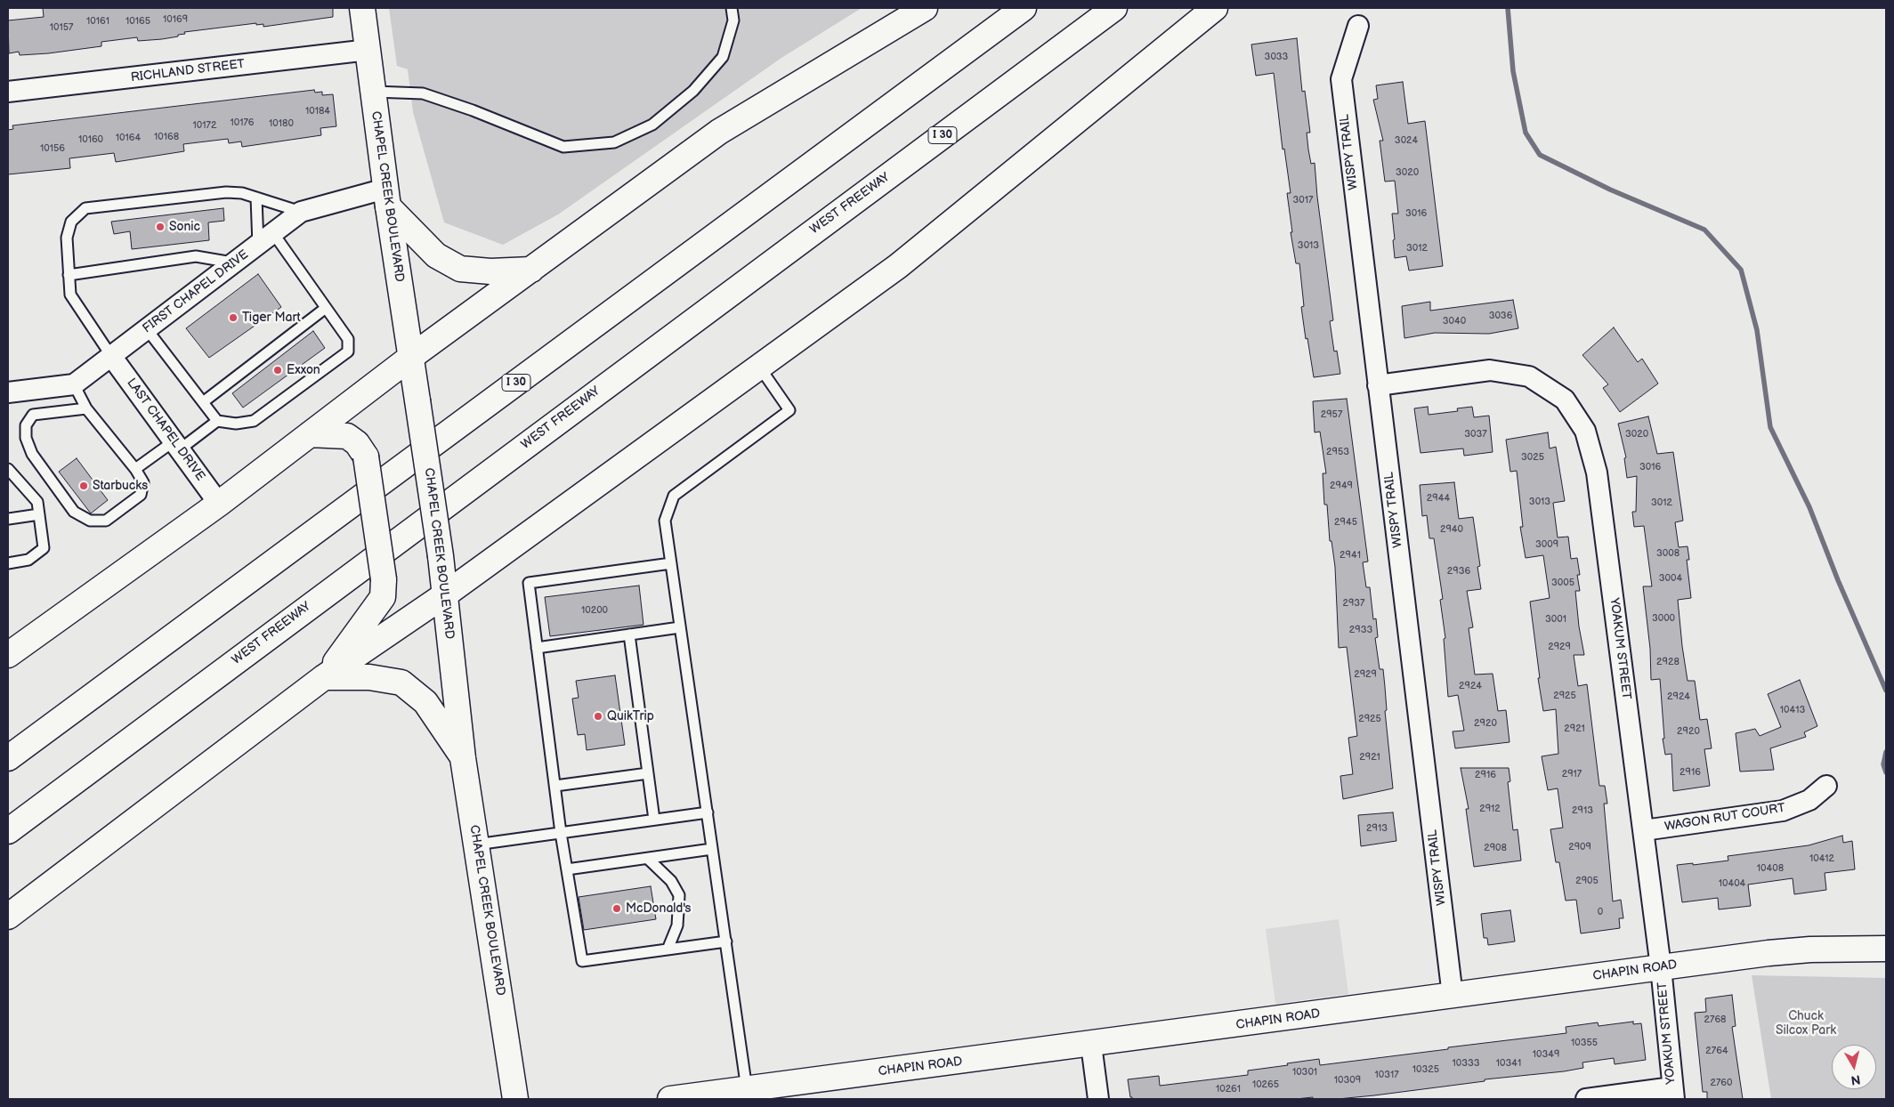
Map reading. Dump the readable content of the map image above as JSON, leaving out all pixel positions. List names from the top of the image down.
{
  "streets": {
    "main road": [
      "I 30",
      "CHAPEL CREEK BOULEVARD",
      "WEST FREEWAY",
      "CHAPIN ROAD"
    ],
    "street": [
      "RICHLAND STREET",
      "WISPY TRAIL",
      "FIRST CHAPEL DRIVE",
      "LAST CHAPEL DRIVE",
      "YOAKUM STREET",
      "WAGON RUT COURT"
    ]
  },
  "crossings": [
    ["RICHLAND STREET", "CHAPEL CREEK BOULEVARD"],
    ["WISPY TRAIL", "YOAKUM STREET"],
    ["WISPY TRAIL", "CHAPIN ROAD"],
    ["CHAPEL CREEK BOULEVARD", "FIRST CHAPEL DRIVE"],
    ["FIRST CHAPEL DRIVE", "LAST CHAPEL DRIVE"],
    ["YOAKUM STREET", "WAGON RUT COURT"],
    ["YOAKUM STREET", "CHAPIN ROAD"]
  ],
  "parks": ["Chuck Silcox Park"],
  "places": [
    "Sonic",
    "Tiger Mart",
    "Exxon",
    "Starbucks",
    "QuikTrip",
    "McDonald's"
  ],
  "house_numbers": [
    "10169",
    "10161",
    "10165",
    "10157",
    "3033",
    "10184",
    "10176",
    "10180",
    "10172",
    "10168",
    "10164",
    "10160",
    "3024",
    "10156",
    "3020",
    "3017",
    "3016",
    "3013",
    "3012",
    "3036",
    "3040",
    "2957",
    "3037",
    "3020",
    "2953",
    "3025",
    "3016",
    "2949",
    "2944",
    "3013",
    "3012",
    "2945",
    "2940",
    "3009",
    "3008",
    "2941",
    "2936",
    "3004",
    "3005",
    "2937",
    "10200",
    "3000",
    "3001",
    "2933",
    "2929",
    "2928",
    "2929",
    "2924",
    "2925",
    "2924",
    "10413",
    "2925",
    "2920",
    "2921",
    "2920",
    "2921",
    "2916",
    "2917",
    "2916",
    "2912",
    "2913",
    "2913",
    "2909",
    "2908",
    "10412",
    "10408",
    "2905",
    "10404",
    "0",
    "2768",
    "10355",
    "2764",
    "10349",
    "10333",
    "10341",
    "10325",
    "10301",
    "10317",
    "10309",
    "2760",
    "10265",
    "10261"
  ],
  "north": "bottom"
}
